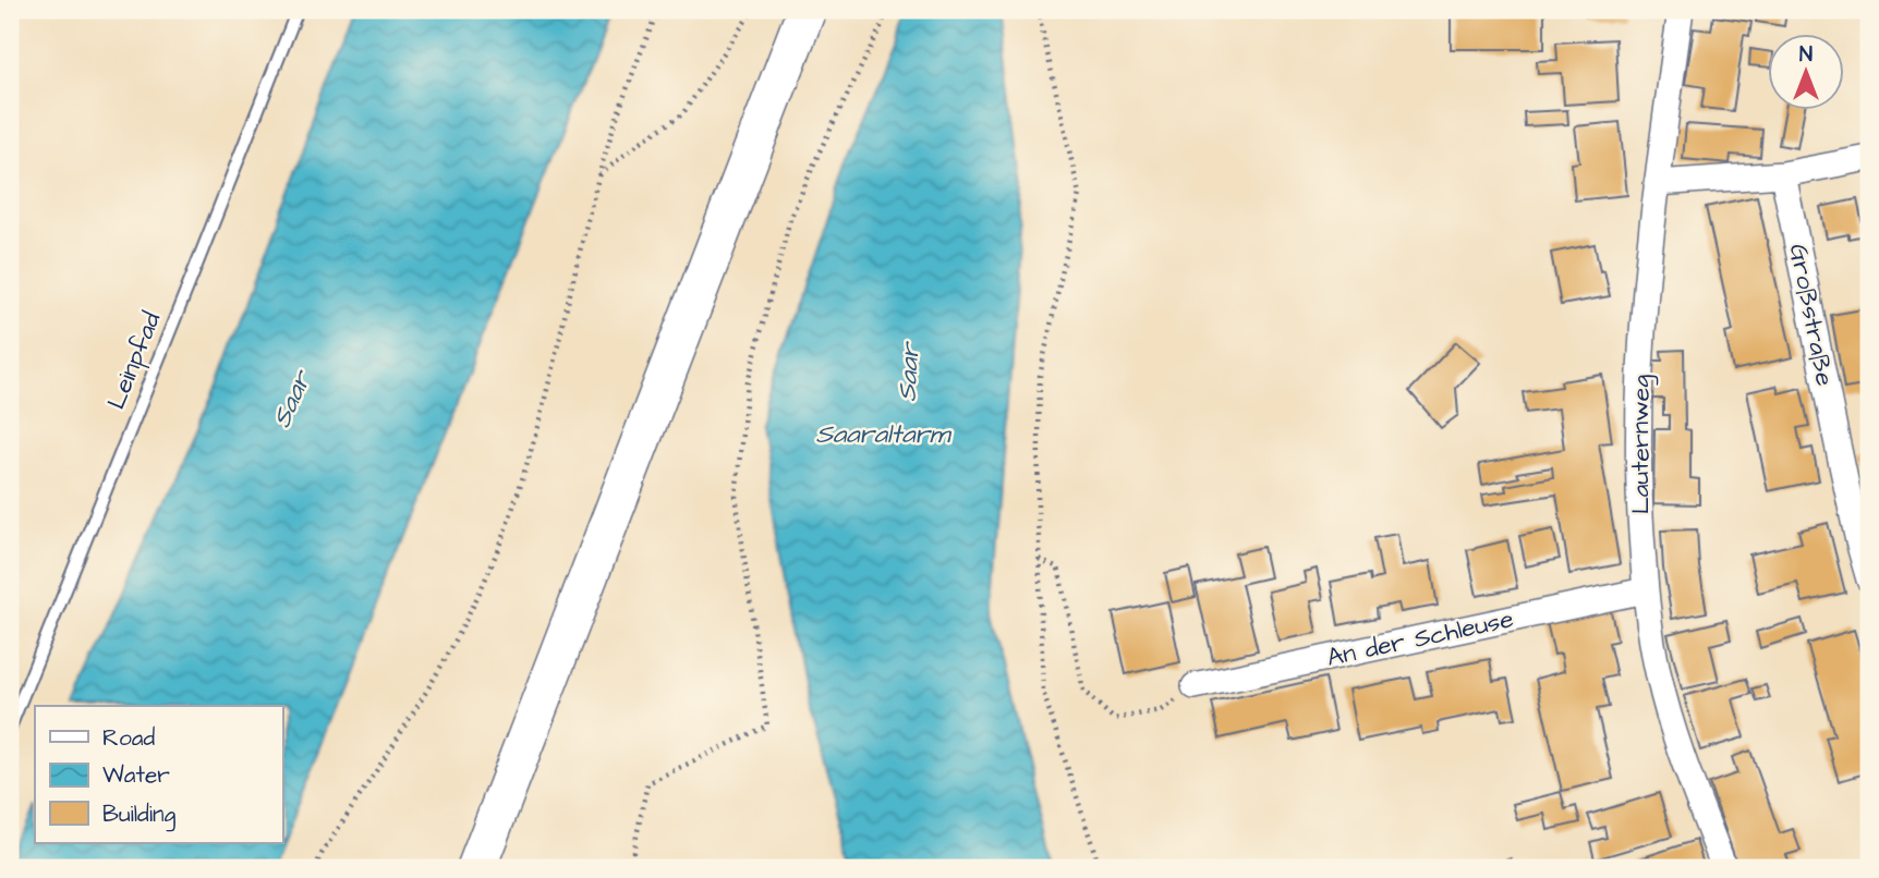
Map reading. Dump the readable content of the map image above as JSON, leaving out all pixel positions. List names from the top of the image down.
{
  "streets": {
    "street": ["Großstraße", "Lauternweg", "An der Schleuse"],
    "lane": ["Leinpfad"]
  },
  "crossings": [
    ["Lauternweg", "An der Schleuse"]
  ],
  "water": ["Saar", "Saaraltarm"],
  "legend": ["Road", "Water", "Building"],
  "north": "top"
}
